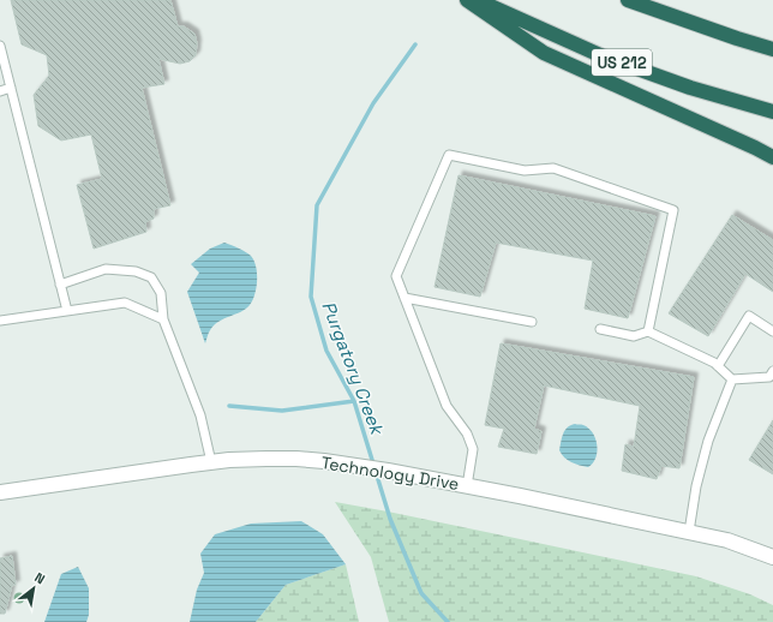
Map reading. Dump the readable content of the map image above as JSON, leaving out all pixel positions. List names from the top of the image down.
{
  "streets": {
    "highway": ["US 212"],
    "street": ["Technology Drive"]
  },
  "water": ["Purgatory Creek"],
  "north": "top right"
}
